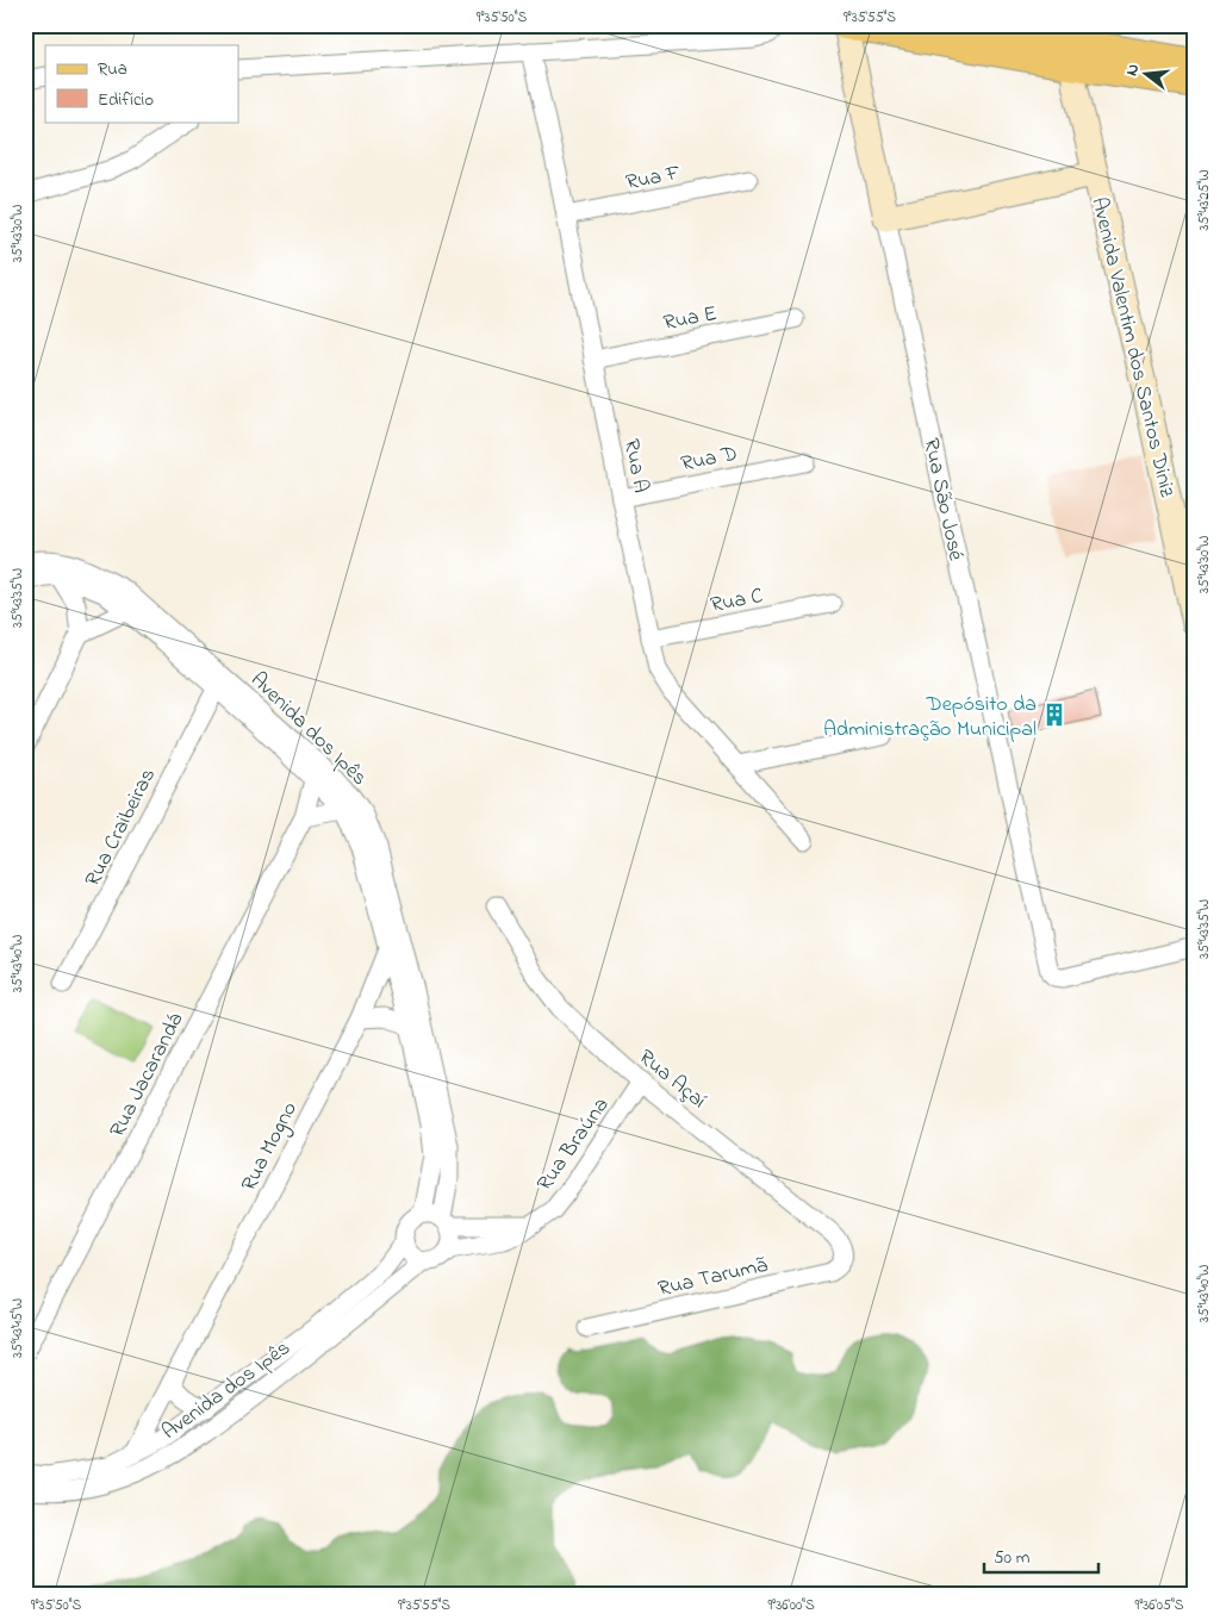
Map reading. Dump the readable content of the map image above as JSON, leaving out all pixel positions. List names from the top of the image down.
{
  "streets": {
    "street": [
      "Rua F",
      "Rua E",
      "Avenida Valentim dos Santos Diniz",
      "Rua D",
      "Rua A",
      "Rua São José",
      "Rua C",
      "Avenida dos Ipês",
      "Rua Craibeiras",
      "Rua Jacarandá",
      "Rua Açaí",
      "Rua Braúna",
      "Rua Mogno",
      "Rua Tarumã"
    ]
  },
  "crossings": [
    ["Rua F", "Rua A"],
    ["Rua E", "Rua A"],
    ["Rua D", "Rua A"],
    ["Rua A", "Rua C"],
    ["Avenida dos Ipês", "Rua Craibeiras"],
    ["Avenida dos Ipês", "Rua Jacarandá"],
    ["Avenida dos Ipês", "Rua Braúna"],
    ["Avenida dos Ipês", "Rua Mogno"],
    ["Rua Açaí", "Rua Braúna"],
    ["Rua Açaí", "Rua Tarumã"]
  ],
  "places": {
    "building": ["Depósito da Administração Municipal"]
  },
  "legend": ["Rua", "Edifício"],
  "scale_bar": "50 m",
  "north": "left",
  "coordinates": [
    "9°35'50\"S",
    "9°35'55\"S",
    "35°43'25\"W",
    "35°43'30\"W",
    "35°43'35\"W",
    "35°43'40\"W",
    "35°43'45\"W",
    "9°36'00\"S",
    "9°36'05\"S"
  ]
}
